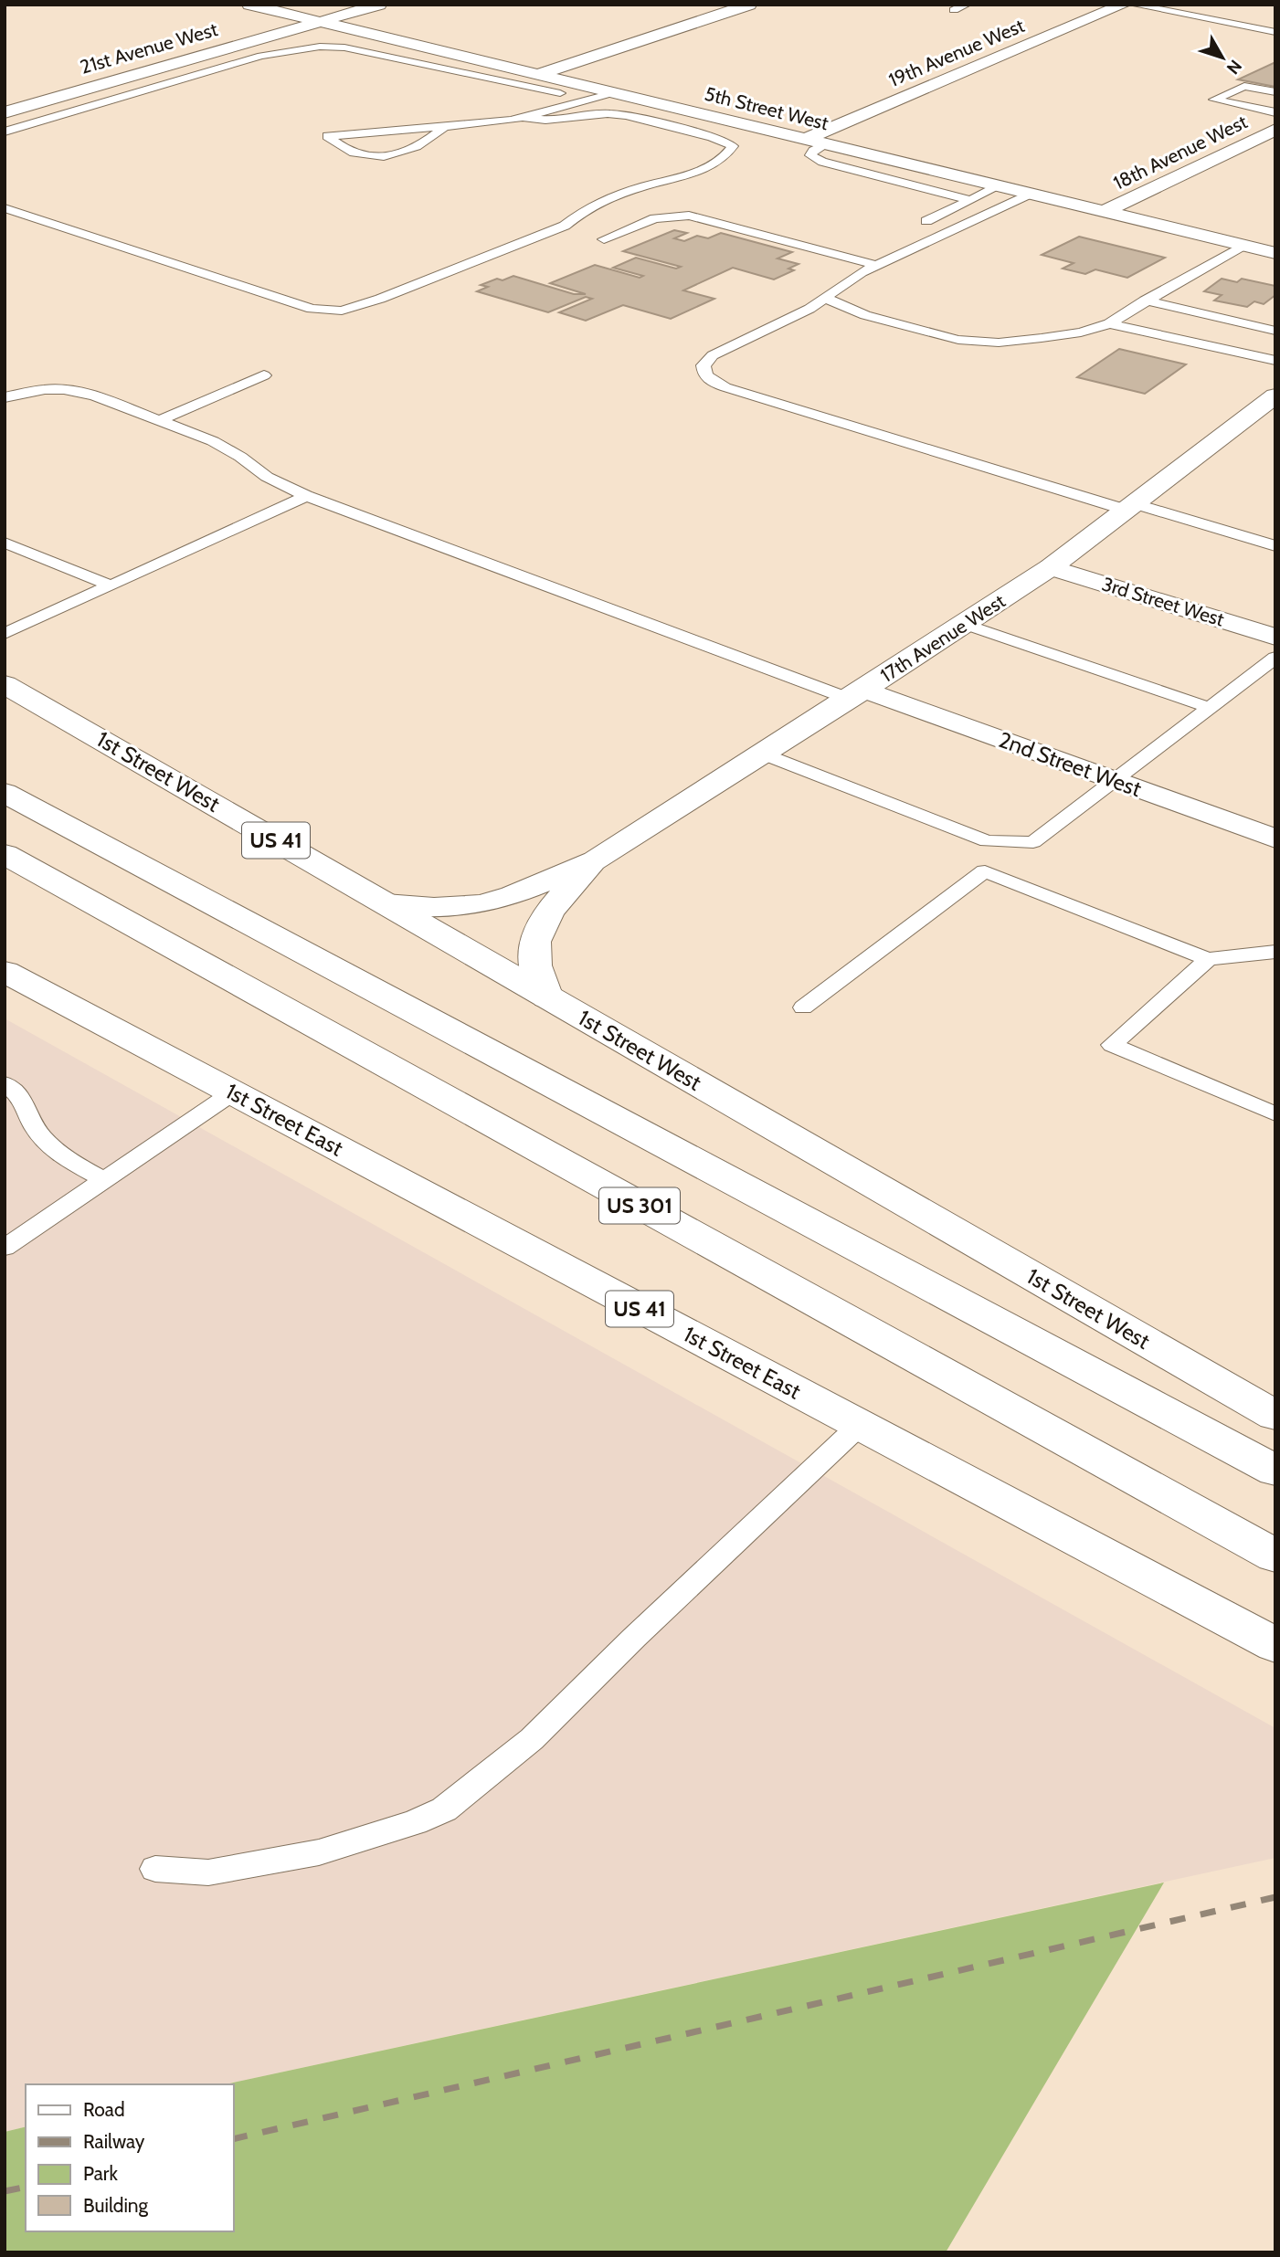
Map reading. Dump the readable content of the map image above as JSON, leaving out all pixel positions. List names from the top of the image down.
{
  "streets": {
    "street": [
      "21st Avenue West",
      "19th Avenue West",
      "5th Street West",
      "18th Avenue West",
      "3rd Street West",
      "17th Avenue West",
      "2nd Street West",
      "1st Street West",
      "US 41",
      "1st Street East",
      "US 301"
    ]
  },
  "crossings": [
    ["21st Avenue West", "5th Street West"],
    ["19th Avenue West", "5th Street West"],
    ["5th Street West", "18th Avenue West"],
    ["3rd Street West", "17th Avenue West"],
    ["17th Avenue West", "2nd Street West"],
    ["17th Avenue West", "1st Street West"]
  ],
  "legend": [
    "Road",
    "Railway",
    "Park",
    "Building"
  ],
  "north": "bottom right"
}
